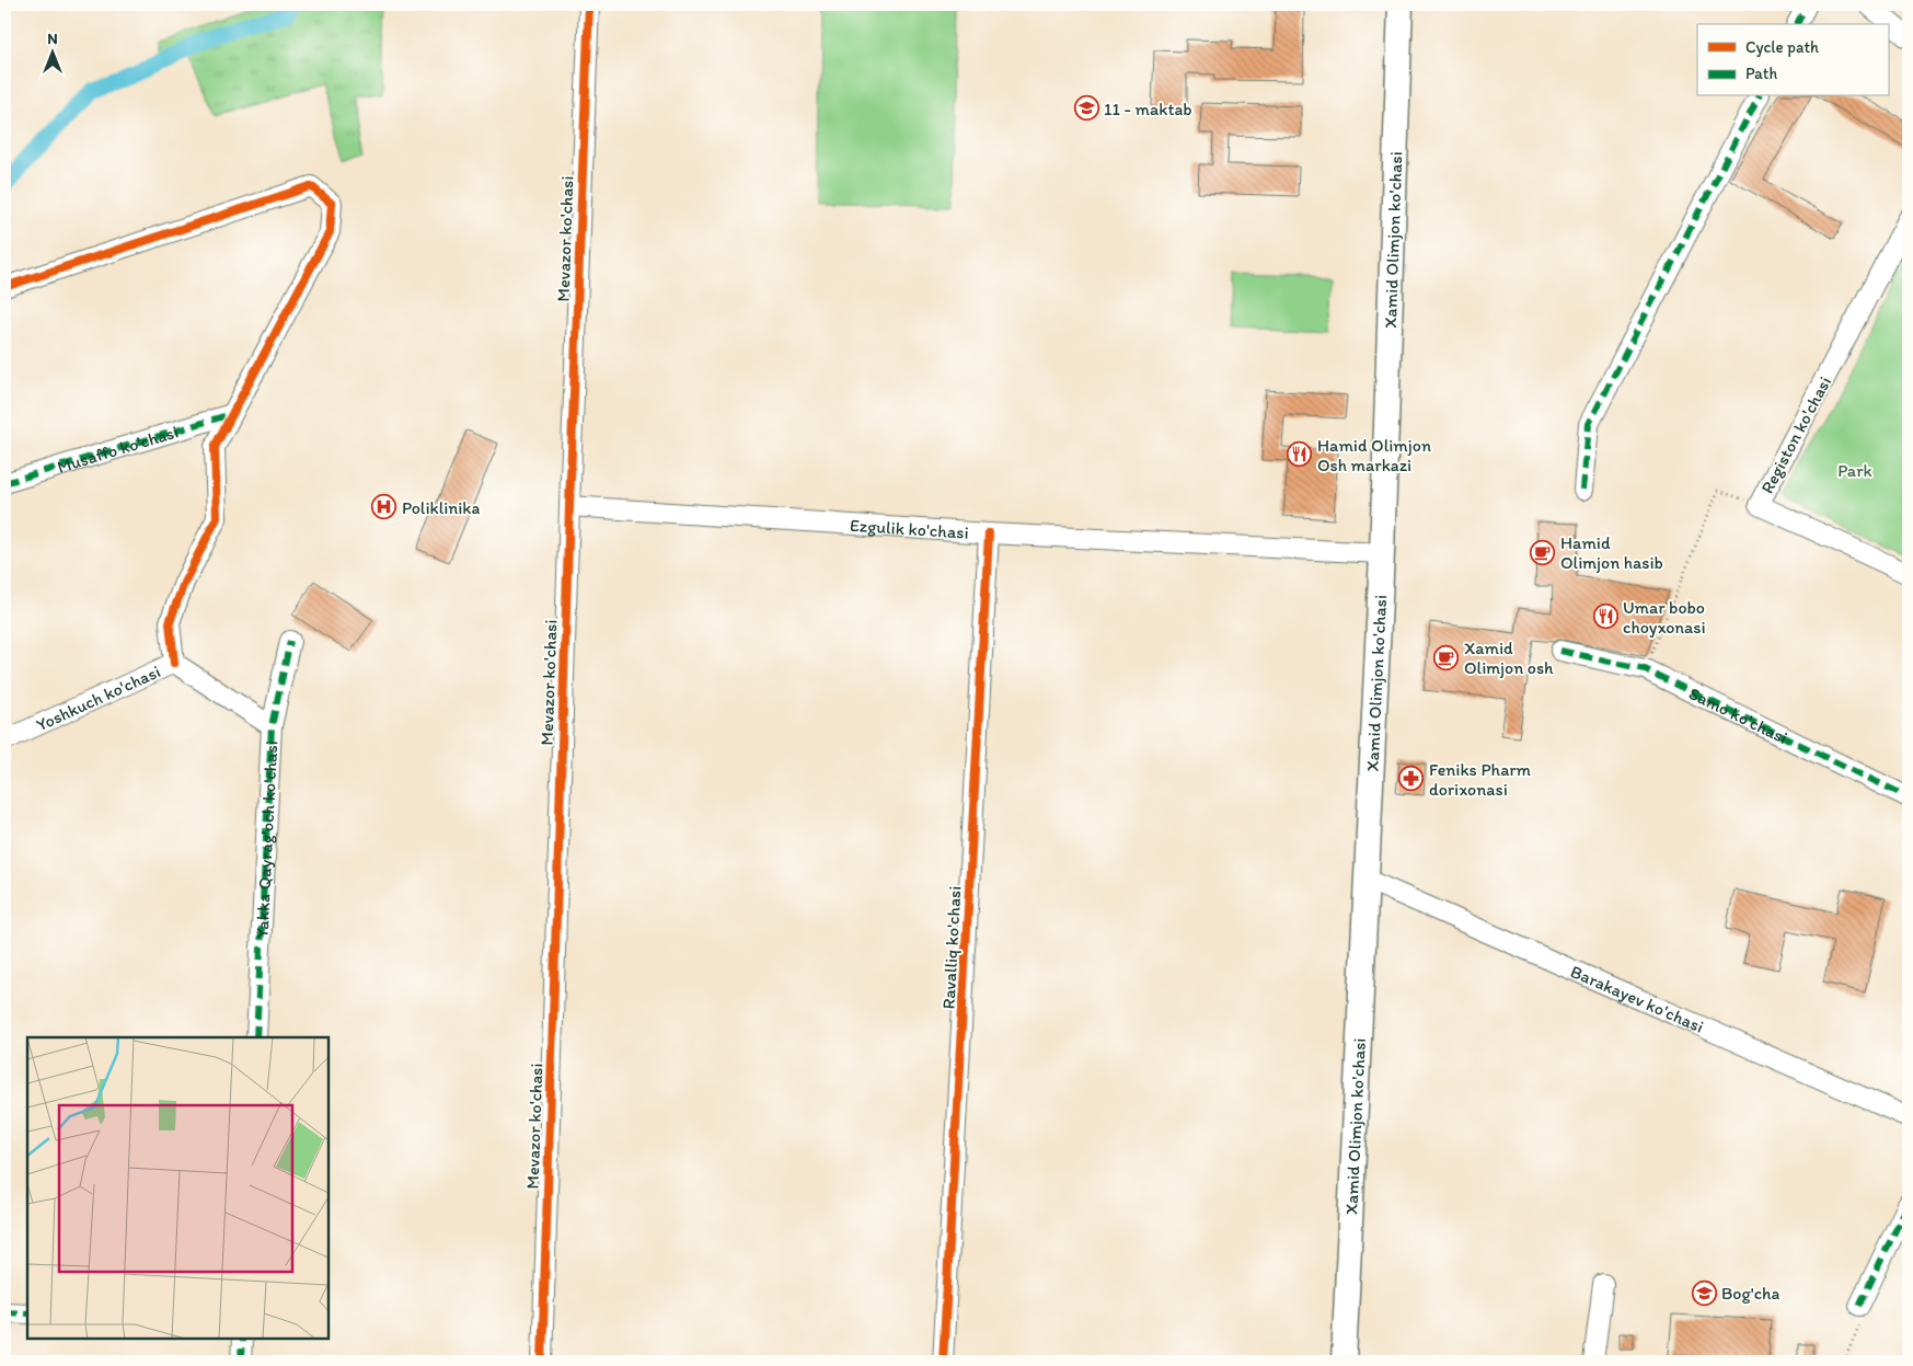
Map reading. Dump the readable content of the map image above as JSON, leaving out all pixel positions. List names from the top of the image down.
{
  "streets": {
    "main road": ["Xamid Olimjon ko'chasi"],
    "street": [
      "Mevazor ko'chasi",
      "Registon ko'chasi",
      "Musaffo ko'chasi",
      "Ezgulik ko'chasi",
      "Yoshkuch ko'chasi",
      "Samo ko'chasi",
      "Yakka Qayrag'och ko'chasi",
      "Ravalliq ko'chasi",
      "Barakayev ko'chasi"
    ]
  },
  "crossings": [
    ["Mevazor ko'chasi", "Ezgulik ko'chasi"],
    ["Xamid Olimjon ko'chasi", "Ezgulik ko'chasi"],
    ["Xamid Olimjon ko'chasi", "Barakayev ko'chasi"],
    ["Ezgulik ko'chasi", "Ravalliq ko'chasi"],
    ["Yoshkuch ko'chasi", "Yakka Qayrag'och ko'chasi"]
  ],
  "parks": ["Park"],
  "places": {
    "school or university": ["11 - maktab", "Bog'cha"],
    "restaurant": ["Hamid Olimjon Osh markazi", "Umar bobo choyxonasi"],
    "hospital": ["Poliklinika"],
    "cafe": ["Hamid Olimjon hasib", "Xamid Olimjon osh"],
    "pharmacy": ["Feniks Pharm dorixonasi"]
  },
  "legend": ["Cycle path", "Path"],
  "north": "top"
}
